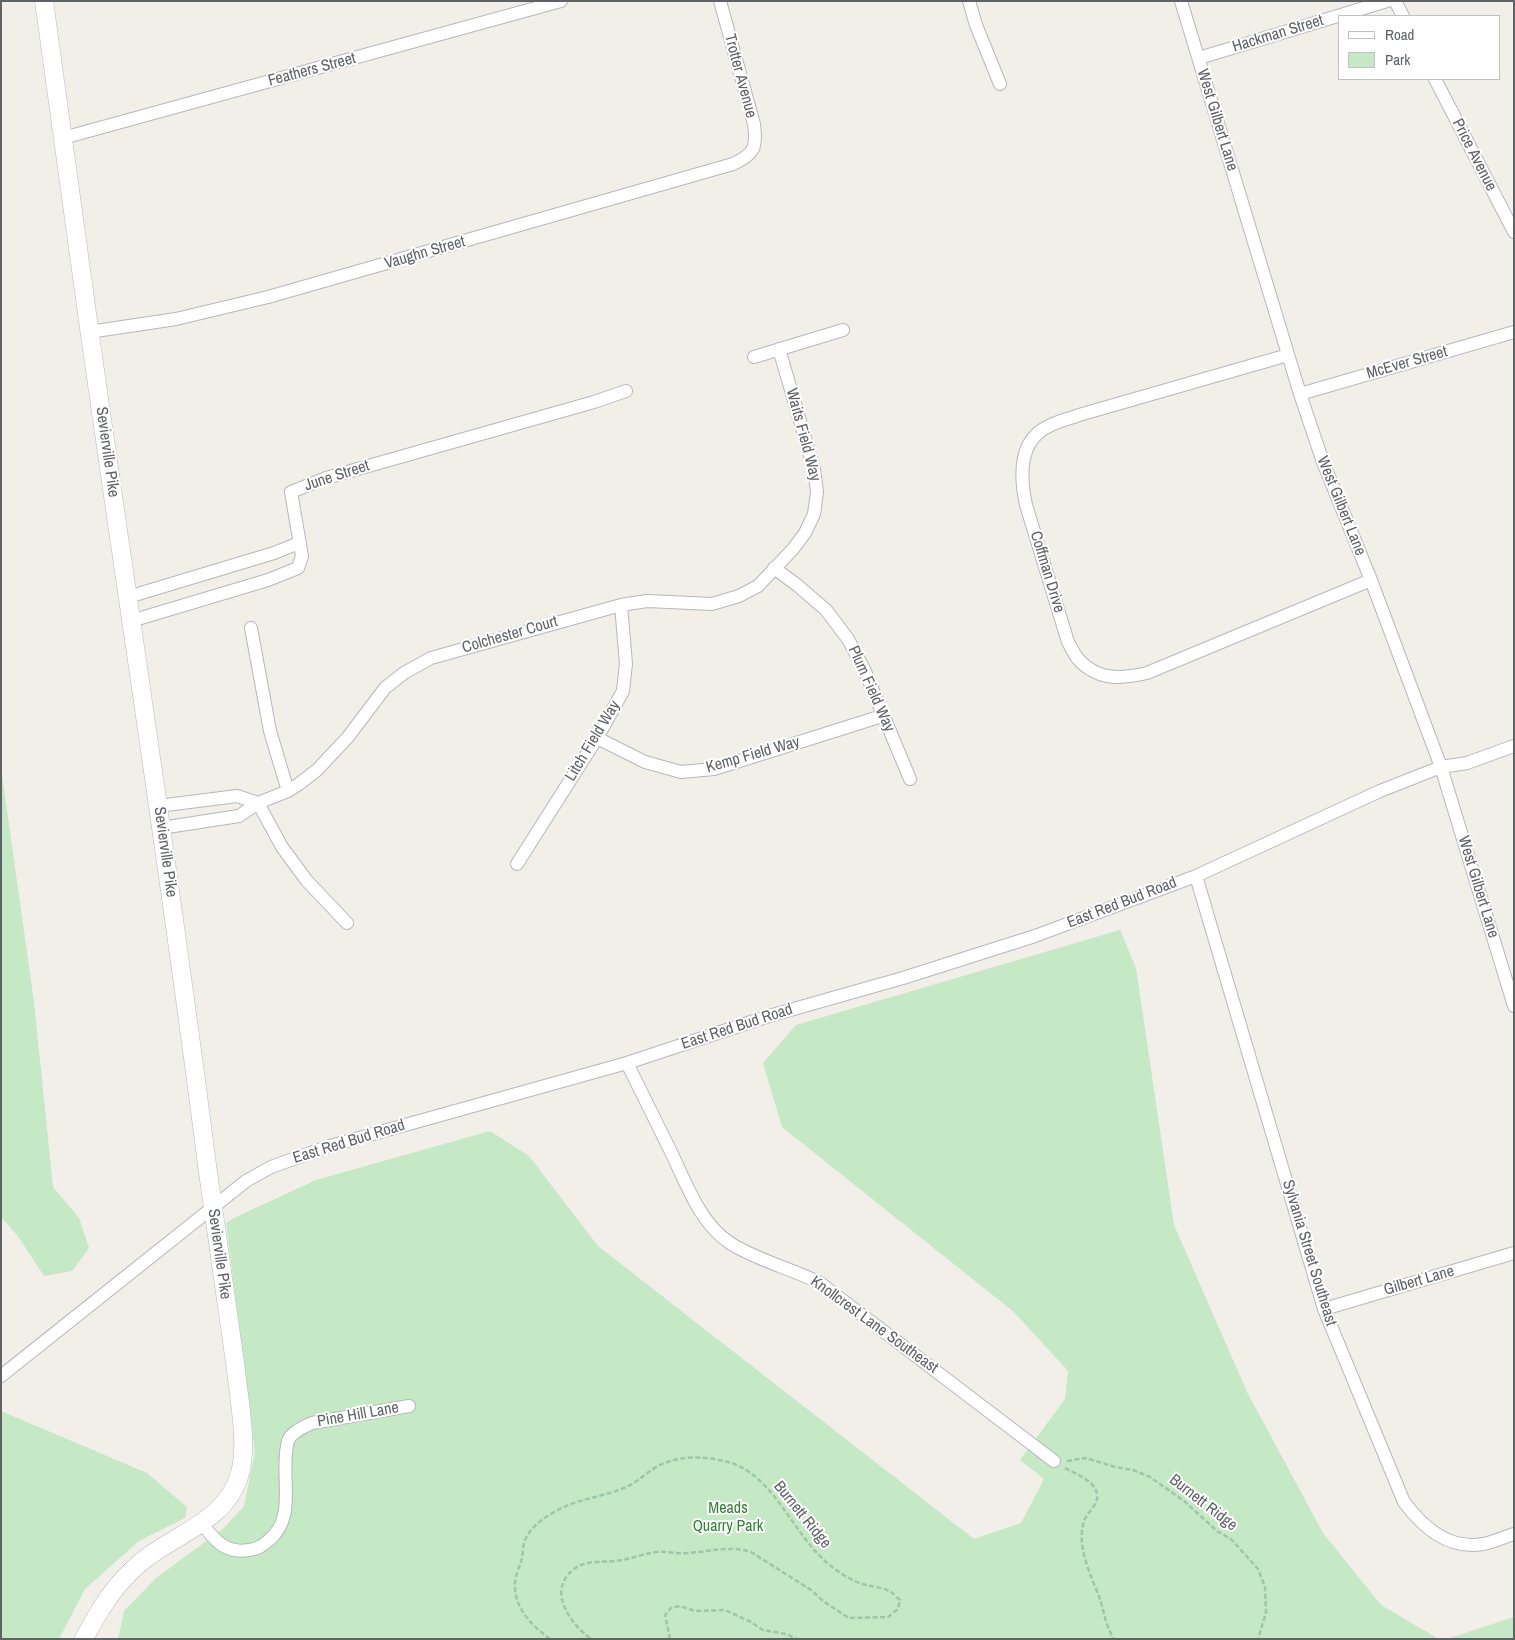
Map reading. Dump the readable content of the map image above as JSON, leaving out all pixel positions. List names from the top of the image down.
{
  "streets": {
    "street": [
      "Hackman Street",
      "Feathers Street",
      "Trotter Avenue",
      "West Gilbert Lane",
      "Price Avenue",
      "Vaughn Street",
      "McEver Street",
      "Waits Field Way",
      "Sevierville Pike",
      "June Street",
      "Coffman Drive",
      "Colchester Court",
      "Plum Field Way",
      "Litch Field Way",
      "Kemp Field Way",
      "East Red Bud Road",
      "Sylvania Street Southeast",
      "Gilbert Lane",
      "Knollcrest Lane Southeast",
      "Pine Hill Lane"
    ],
    "path": ["Burnett Ridge"]
  },
  "crossings": [
    ["Hackman Street", "West Gilbert Lane"],
    ["Feathers Street", "Sevierville Pike"],
    ["Trotter Avenue", "Vaughn Street"],
    ["West Gilbert Lane", "McEver Street"],
    ["West Gilbert Lane", "Coffman Drive"],
    ["West Gilbert Lane", "East Red Bud Road"],
    ["Vaughn Street", "Sevierville Pike"],
    ["Waits Field Way", "Colchester Court"],
    ["Waits Field Way", "Plum Field Way"],
    ["Sevierville Pike", "June Street"],
    ["Sevierville Pike", "Colchester Court"],
    ["Sevierville Pike", "East Red Bud Road"],
    ["Sevierville Pike", "Pine Hill Lane"],
    ["Colchester Court", "Plum Field Way"],
    ["Colchester Court", "Litch Field Way"],
    ["Plum Field Way", "Kemp Field Way"],
    ["Litch Field Way", "Kemp Field Way"],
    ["East Red Bud Road", "Sylvania Street Southeast"],
    ["East Red Bud Road", "Knollcrest Lane Southeast"],
    ["Sylvania Street Southeast", "Gilbert Lane"],
    ["Knollcrest Lane Southeast", "Burnett Ridge"]
  ],
  "parks": ["Meads Quarry Park"],
  "legend": ["Road", "Park"]
}
